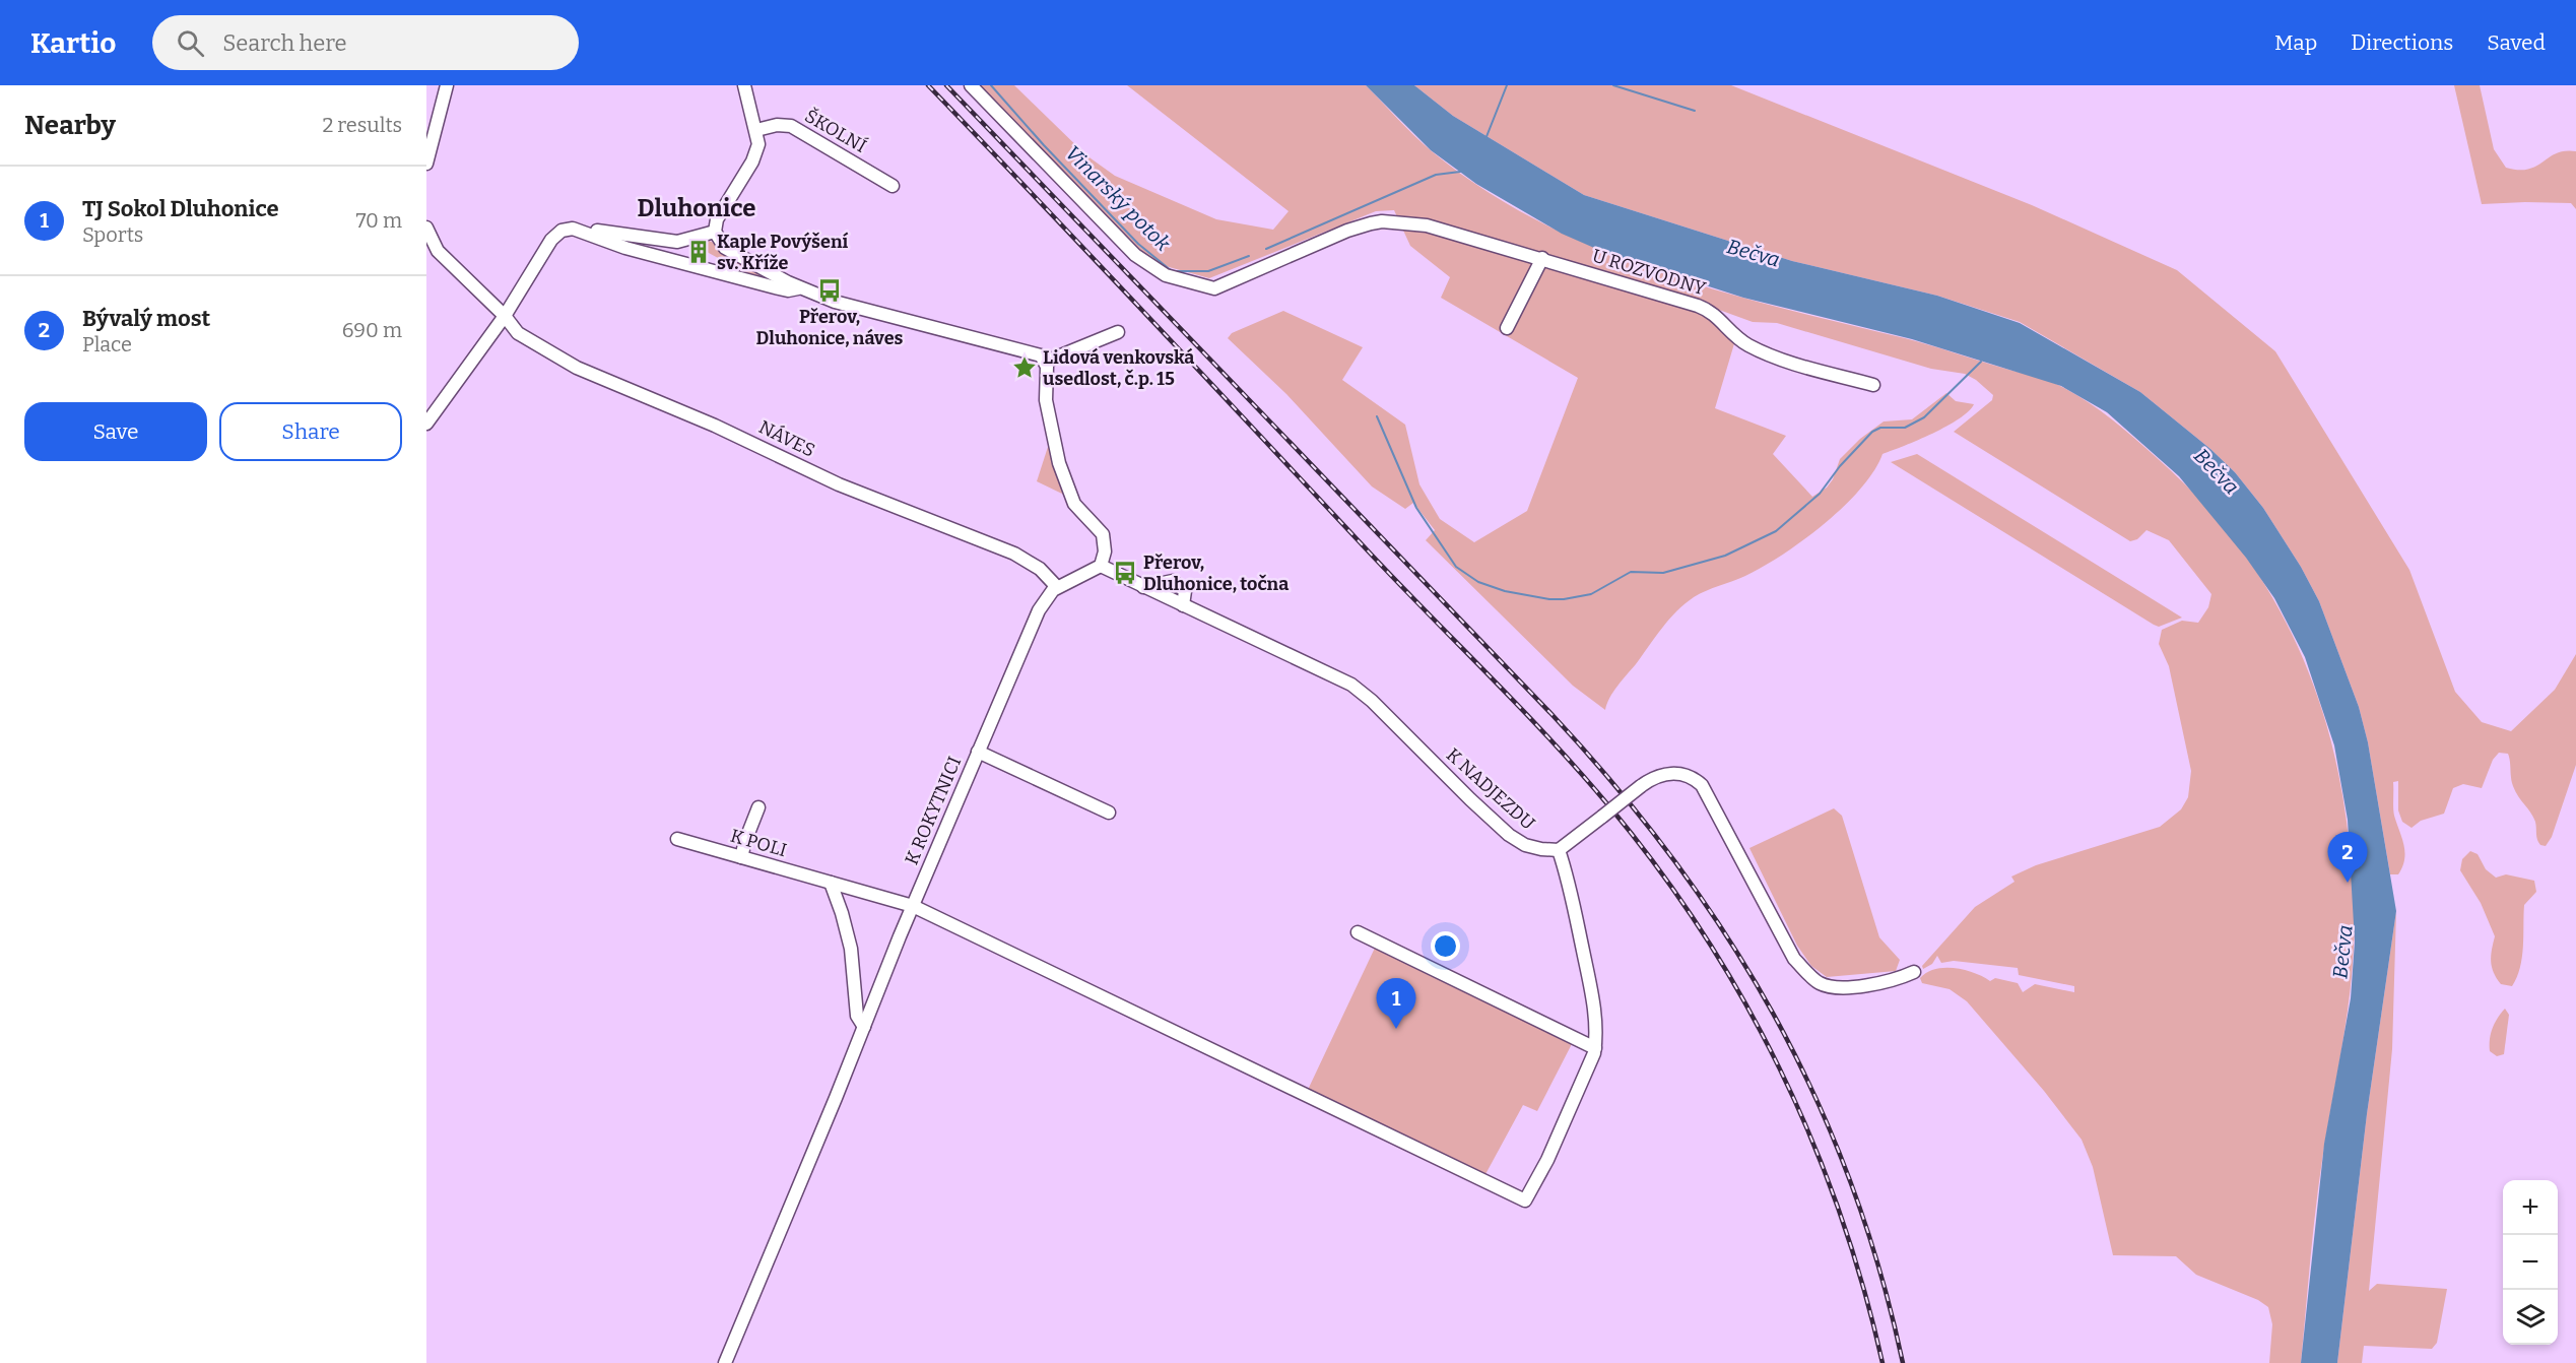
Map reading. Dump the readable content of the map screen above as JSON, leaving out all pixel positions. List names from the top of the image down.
{
  "streets": {
    "street": [
      "ŠKOLNÍ",
      "U ROZVODNY",
      "NÁVES",
      "K NADJEZDU",
      "K ROKYTNICI",
      "K POLI"
    ]
  },
  "crossings": [
    ["NÁVES", "K ROKYTNICI"],
    ["K NADJEZDU", "K ROKYTNICI"],
    ["K ROKYTNICI", "K POLI"]
  ],
  "districts": ["Dluhonice"],
  "water": ["Vinarský potok", "Bečva"],
  "places": {
    "building": ["Kaple Povýšení sv. Kříže"],
    "bus stop": ["Přerov, Dluhonice, náves", "Přerov, Dluhonice, točna"],
    "place": ["Lidová venkovská usedlost, č.p. 15"]
  },
  "page": {
    "header": "Kartio",
    "search": "Search here",
    "nav": ["Map", "Directions", "Saved"],
    "heading": ["Nearby", "2 results"],
    "list": [
      {
        "mark": "1",
        "name": "TJ Sokol Dluhonice",
        "note": "Sports",
        "value": "70 m"
      },
      {
        "mark": "2",
        "name": "Bývalý most",
        "note": "Place",
        "value": "690 m"
      }
    ],
    "buttons": ["Save", "Share"],
    "pins": ["2", "1"],
    "map_buttons": ["+", "−"]
  }
}
